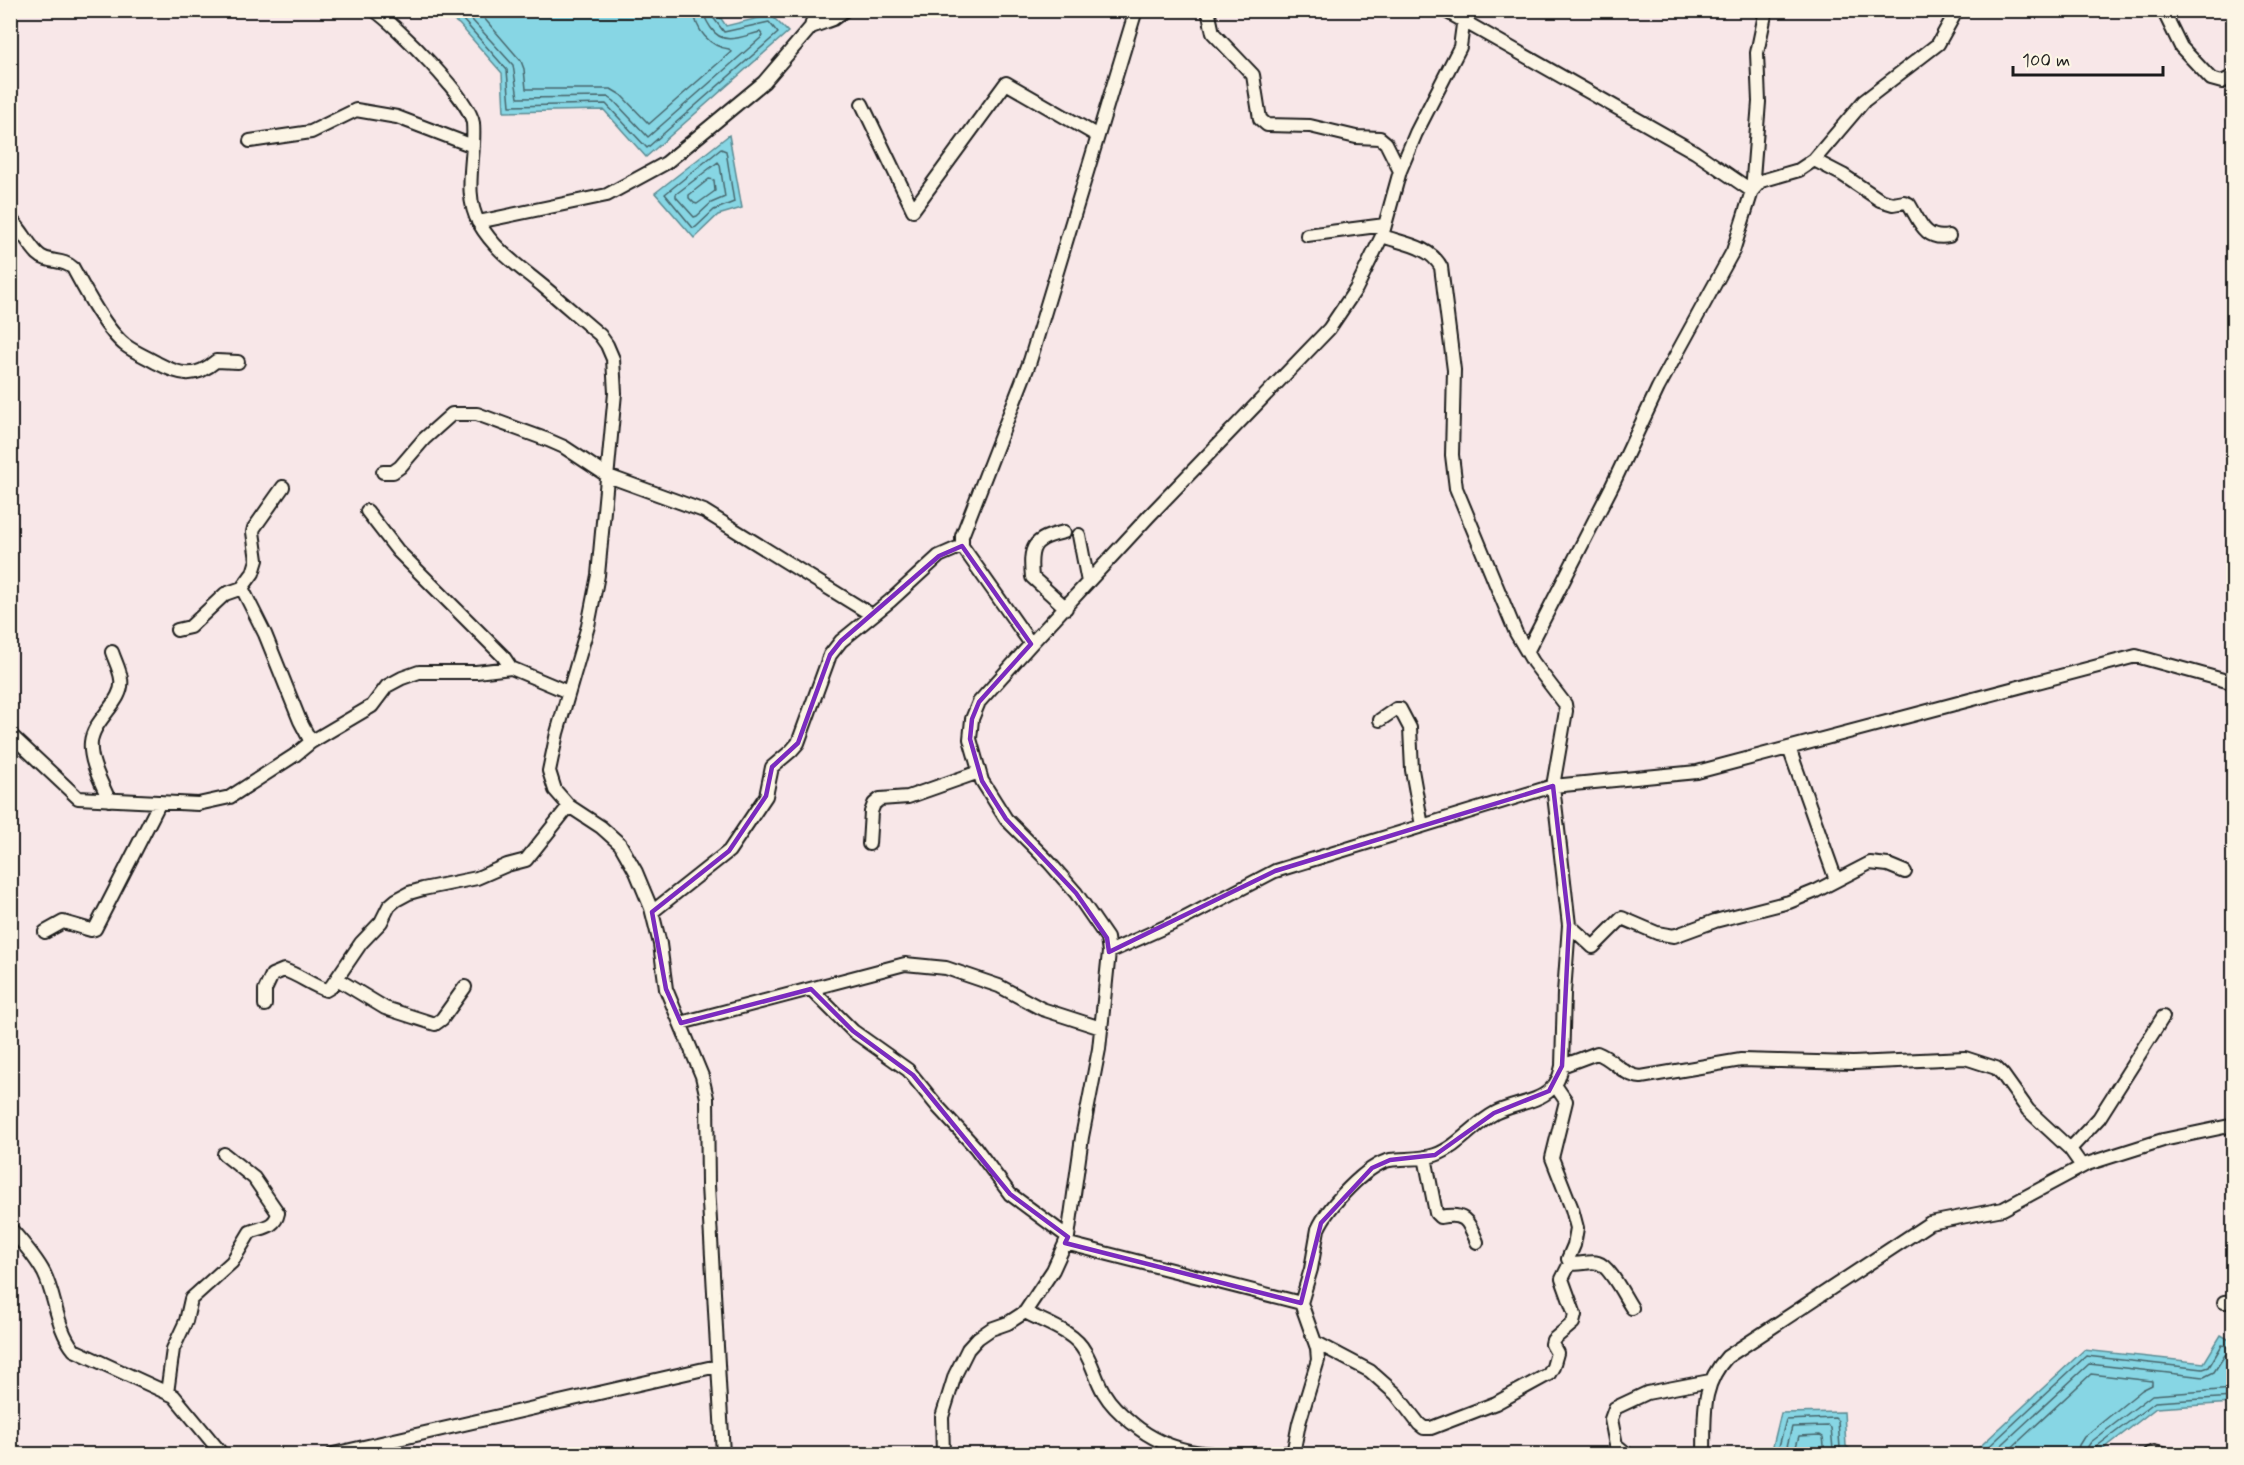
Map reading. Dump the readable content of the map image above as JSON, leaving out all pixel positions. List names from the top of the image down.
{
  "scale_bar": "100 m"
}
